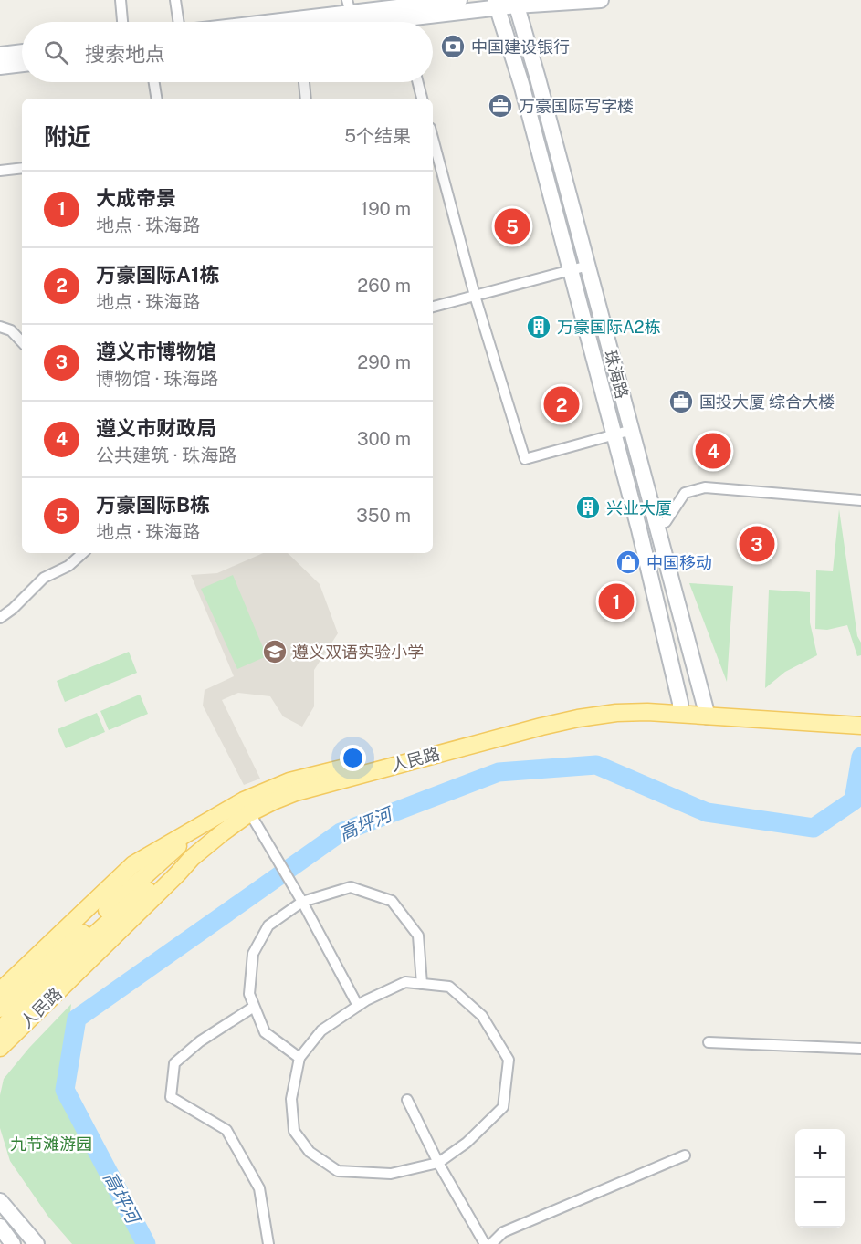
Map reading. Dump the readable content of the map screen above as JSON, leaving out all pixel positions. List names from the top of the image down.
{
  "streets": {
    "main road": ["人民路"],
    "street": ["珠海路"]
  },
  "crossings": [
    ["珠海路", "人民路"]
  ],
  "water": ["高坪河"],
  "parks": ["九节滩游园"],
  "places": {
    "bank": ["中国建设银行"],
    "office": ["万豪国际写字楼", "国投大厦 综合大楼"],
    "building": ["万豪国际A2栋", "兴业大厦"],
    "shop": ["中国移动"],
    "school or university": ["遵义双语实验小学"]
  },
  "page": {
    "search": "搜索地点",
    "heading": ["附近", "5个结果"],
    "list": [
      {
        "mark": "1",
        "name": "大成帝景",
        "note": "地点 · 珠海路",
        "value": "190 m"
      },
      {
        "mark": "2",
        "name": "万豪国际A1栋",
        "note": "地点 · 珠海路",
        "value": "260 m"
      },
      {
        "mark": "3",
        "name": "遵义市博物馆",
        "note": "博物馆 · 珠海路",
        "value": "290 m"
      },
      {
        "mark": "4",
        "name": "遵义市财政局",
        "note": "公共建筑 · 珠海路",
        "value": "300 m"
      },
      {
        "mark": "5",
        "name": "万豪国际B栋",
        "note": "地点 · 珠海路",
        "value": "350 m"
      }
    ],
    "pins": [
      "5",
      "2",
      "4",
      "3",
      "1"
    ],
    "map_buttons": ["+", "−"]
  }
}
